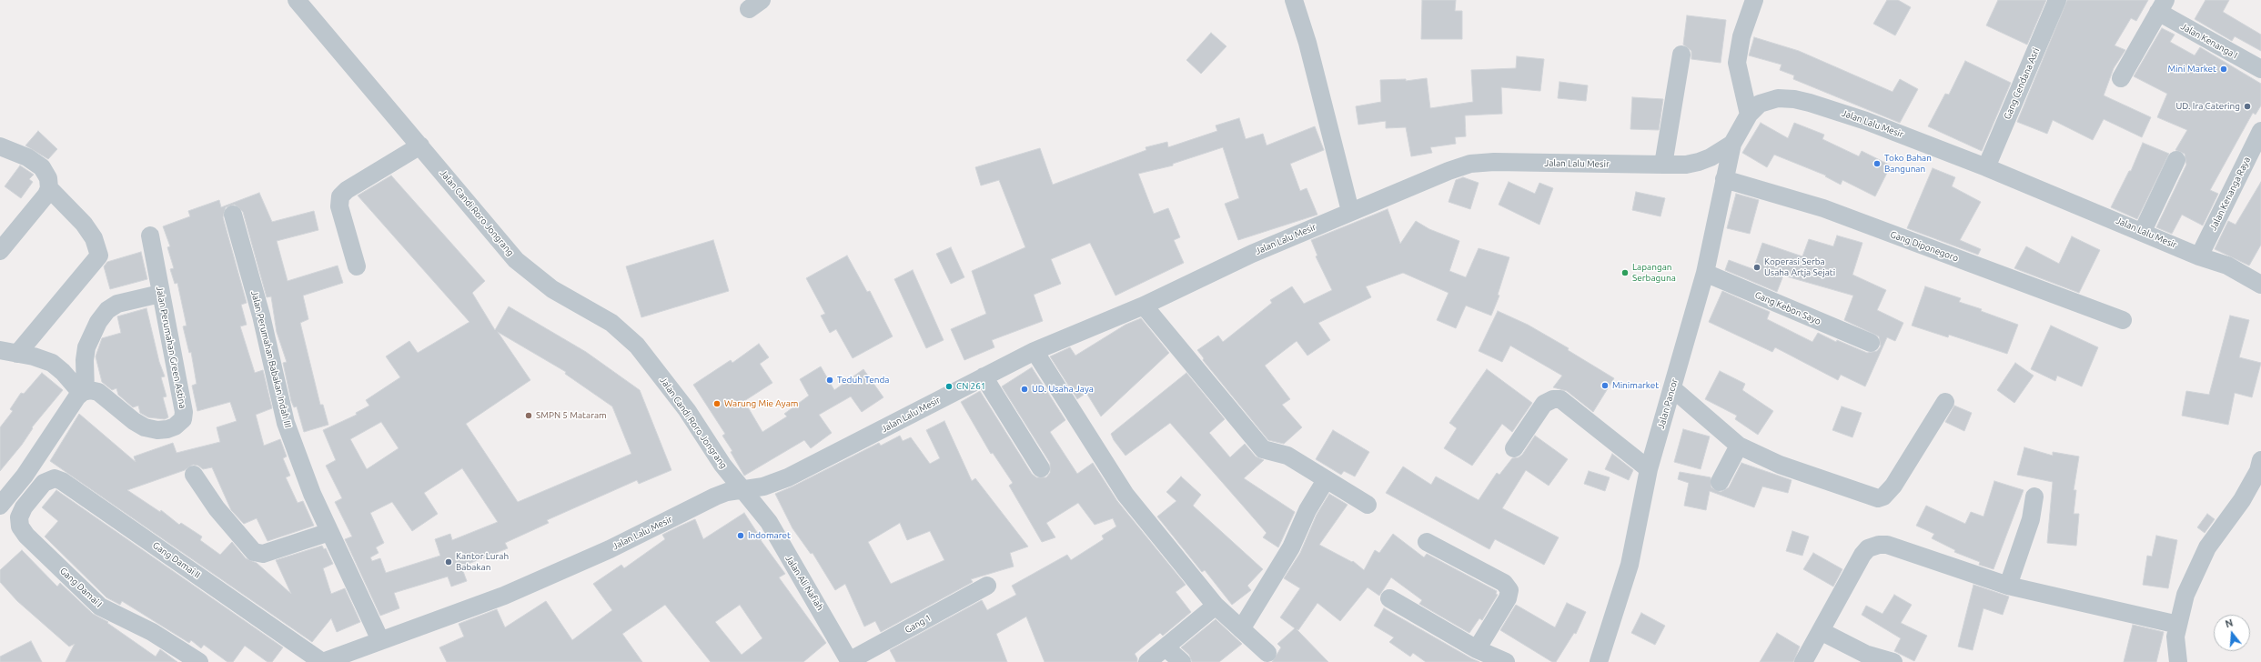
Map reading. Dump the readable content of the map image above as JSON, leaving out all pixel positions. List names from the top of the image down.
{
  "streets": {
    "street": [
      "Jalan Kenanga I",
      "Gang Cendana Asri",
      "Jalan Lalu Mesir",
      "Jalan Kenanga Raya",
      "Jalan Candi Roro Jongrang",
      "Gang Diponegoro",
      "Gang Kebon Sayo",
      "Jalan Perumahan Green Astina",
      "Jalan Perumahan Babakan Indah III",
      "Jalan Pancor",
      "Gang Damai II",
      "Jalan Ali Nafiah",
      "Gang Damai I",
      "Gang 1"
    ]
  },
  "crossings": [
    ["Gang Cendana Asri", "Jalan Lalu Mesir"],
    ["Jalan Lalu Mesir", "Jalan Kenanga Raya"],
    ["Jalan Lalu Mesir", "Jalan Candi Roro Jongrang"],
    ["Jalan Lalu Mesir", "Jalan Perumahan Babakan Indah III"],
    ["Jalan Lalu Mesir", "Jalan Pancor"],
    ["Jalan Lalu Mesir", "Gang Damai II"],
    ["Jalan Lalu Mesir", "Jalan Ali Nafiah"],
    ["Jalan Candi Roro Jongrang", "Jalan Ali Nafiah"],
    ["Gang Diponegoro", "Jalan Pancor"],
    ["Gang Kebon Sayo", "Jalan Pancor"],
    ["Gang Damai II", "Gang Damai I"],
    ["Jalan Ali Nafiah", "Gang 1"]
  ],
  "places": [
    "Mini Market",
    "UD. Ira Catering",
    "Toko Bahan Bangunan",
    "Koperasi Serba Usaha Artja Sejati",
    "Lapangan Serbaguna",
    "Teduh Tenda",
    "Minimarket",
    "CN 261",
    "UD. Usaha Jaya",
    "Warung Mie Ayam",
    "SMPN 5 Mataram",
    "Indomaret",
    "Kantor Lurah Babakan"
  ],
  "north": "top"
}
